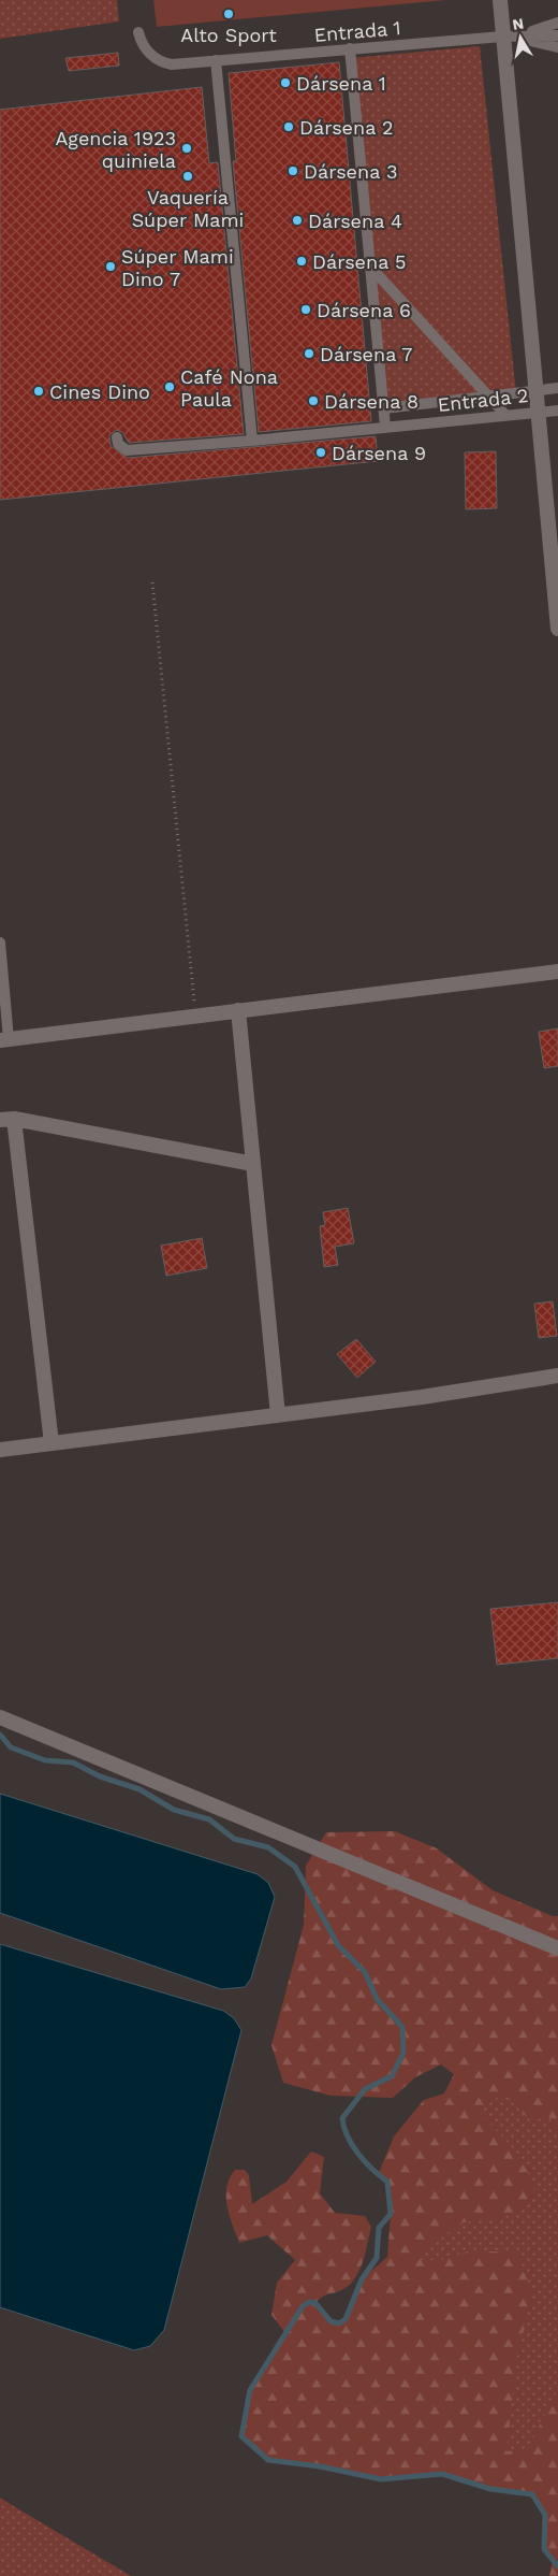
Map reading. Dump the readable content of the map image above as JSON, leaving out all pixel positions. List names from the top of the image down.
{
  "streets": {
    "lane": ["Entrada 1", "Entrada 2"]
  },
  "places": [
    "Alto Sport",
    "Dársena 1",
    "Dársena 2",
    "Agencia 1923 quiniela",
    "Dársena 3",
    "Vaquería Súper Mami",
    "Dársena 4",
    "Dársena 5",
    "Súper Mami Dino 7",
    "Dársena 6",
    "Dársena 7",
    "Café Nona Paula",
    "Cines Dino",
    "Dársena 8",
    "Dársena 9"
  ],
  "north": "top"
}
